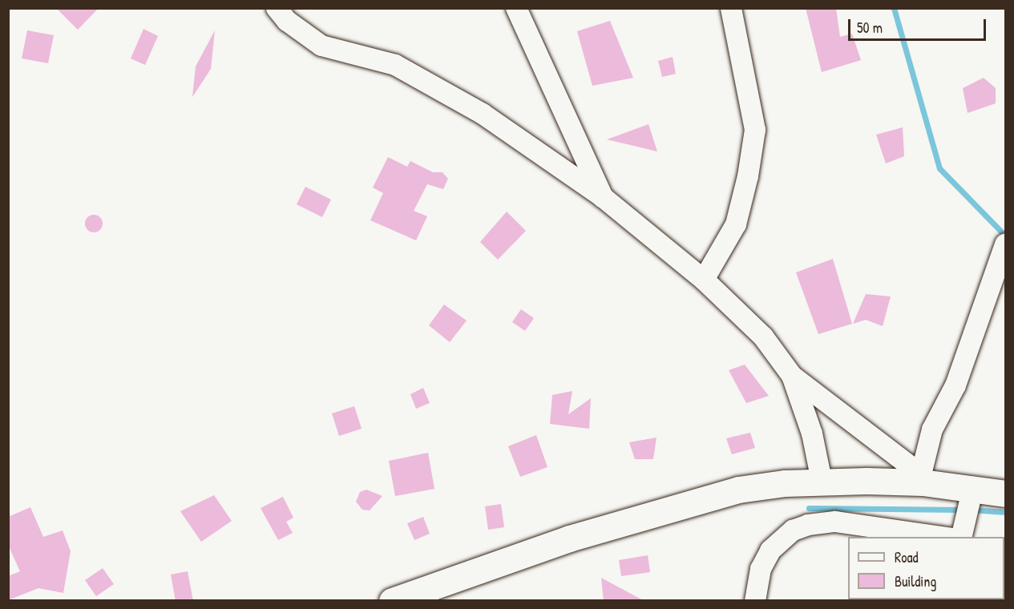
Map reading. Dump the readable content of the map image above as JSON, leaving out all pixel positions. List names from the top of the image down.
{
  "legend": ["Road", "Building"],
  "scale_bar": "50 m"
}
